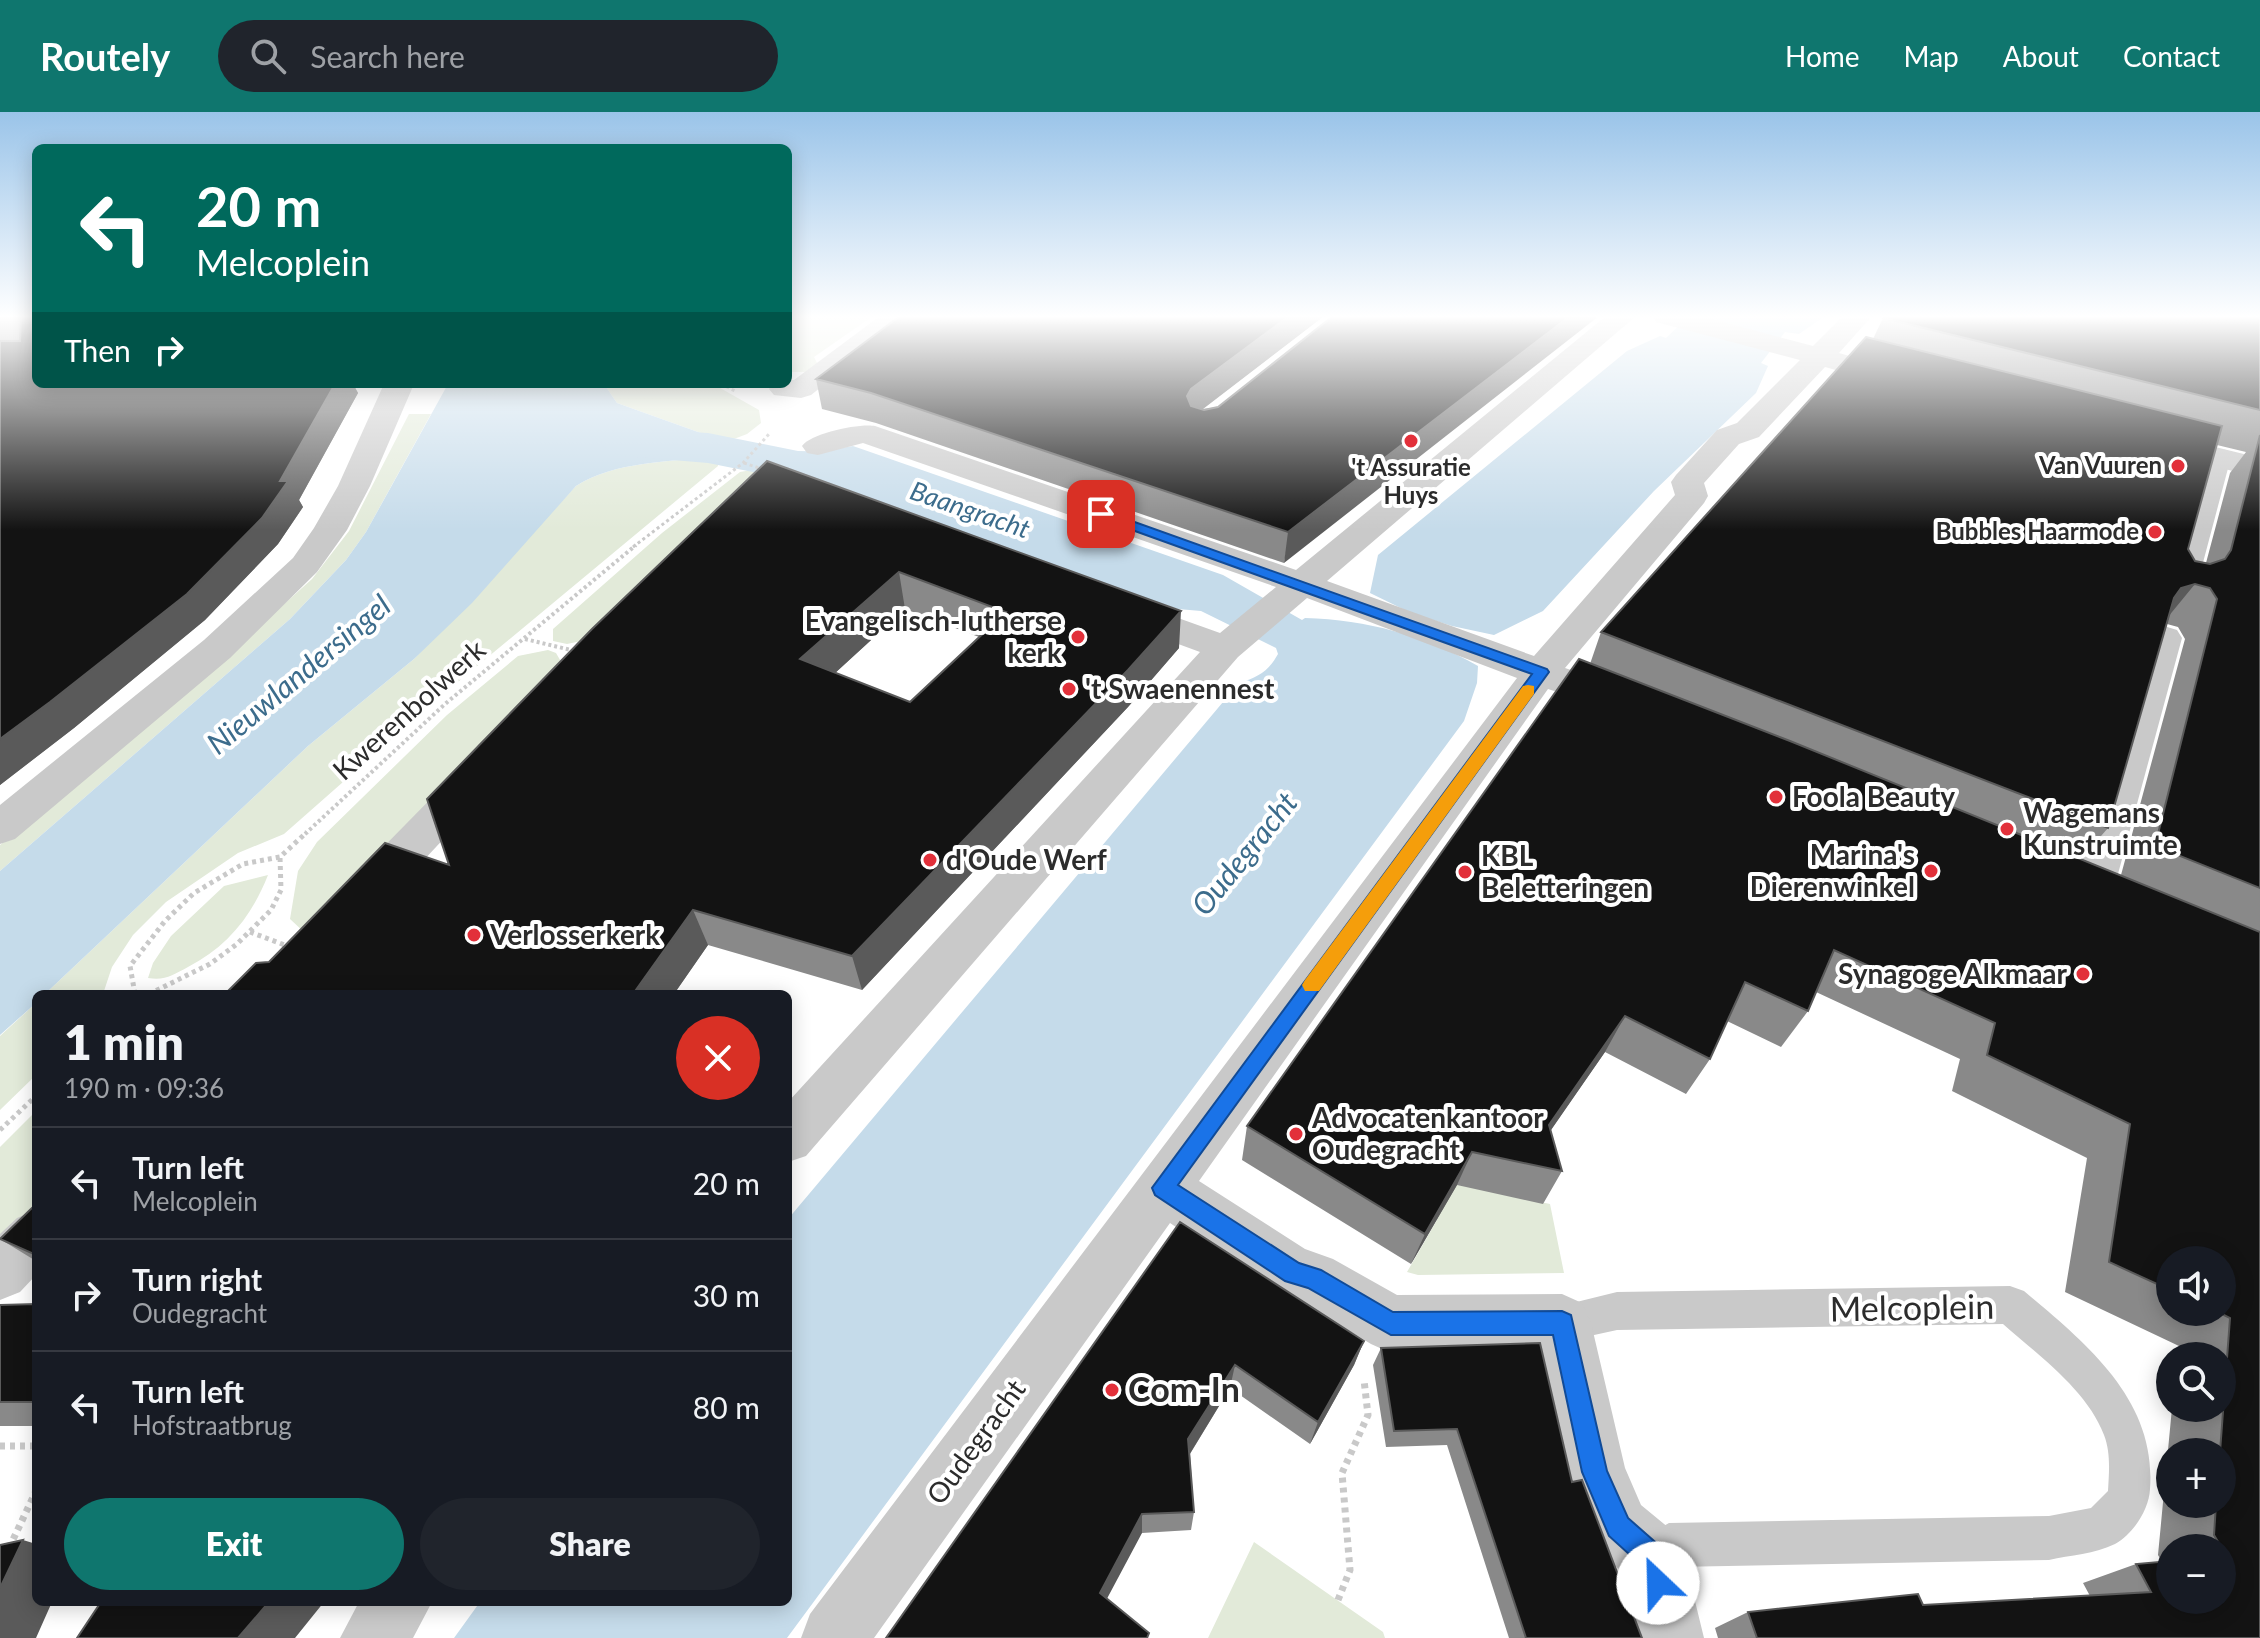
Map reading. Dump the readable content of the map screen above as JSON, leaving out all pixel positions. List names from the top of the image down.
{
  "streets": {
    "street": ["Melcoplein", "Oudegracht"],
    "path": ["Kwerenbolwerk"]
  },
  "crossings": [
    ["Melcoplein", "Oudegracht"]
  ],
  "water": ["Baangracht", "Nieuwlandersingel", "Oudegracht"],
  "places": [
    "'t Assuratie Huys",
    "Van Vuuren",
    "Bubbles Haarmode",
    "Evangelisch-lutherse kerk",
    "'t Swaenennest",
    "Foola Beauty",
    "Wagemans Kunstruimte",
    "d'Oude Werf",
    "Marina's Dierenwinkel",
    "KBL Beletteringen",
    "Verlosserkerk",
    "Synagoge Alkmaar",
    "Advocatenkantoor Oudegracht",
    "Com-In"
  ],
  "page": {
    "header": "Routely",
    "search": "Search here",
    "nav": [
      "Home",
      "Map",
      "About",
      "Contact"
    ],
    "turn": ["20 m", "Melcoplein"],
    "then": "Then",
    "heading": ["1 min", "190 m · 09:36"],
    "list": [
      {
        "name": "Turn left",
        "note": "Melcoplein",
        "value": "20 m"
      },
      {
        "name": "Turn right",
        "note": "Oudegracht",
        "value": "30 m"
      },
      {
        "name": "Turn left",
        "note": "Hofstraatbrug",
        "value": "80 m"
      }
    ],
    "map_buttons": ["+", "−"],
    "buttons": ["Exit", "Share"]
  }
}
